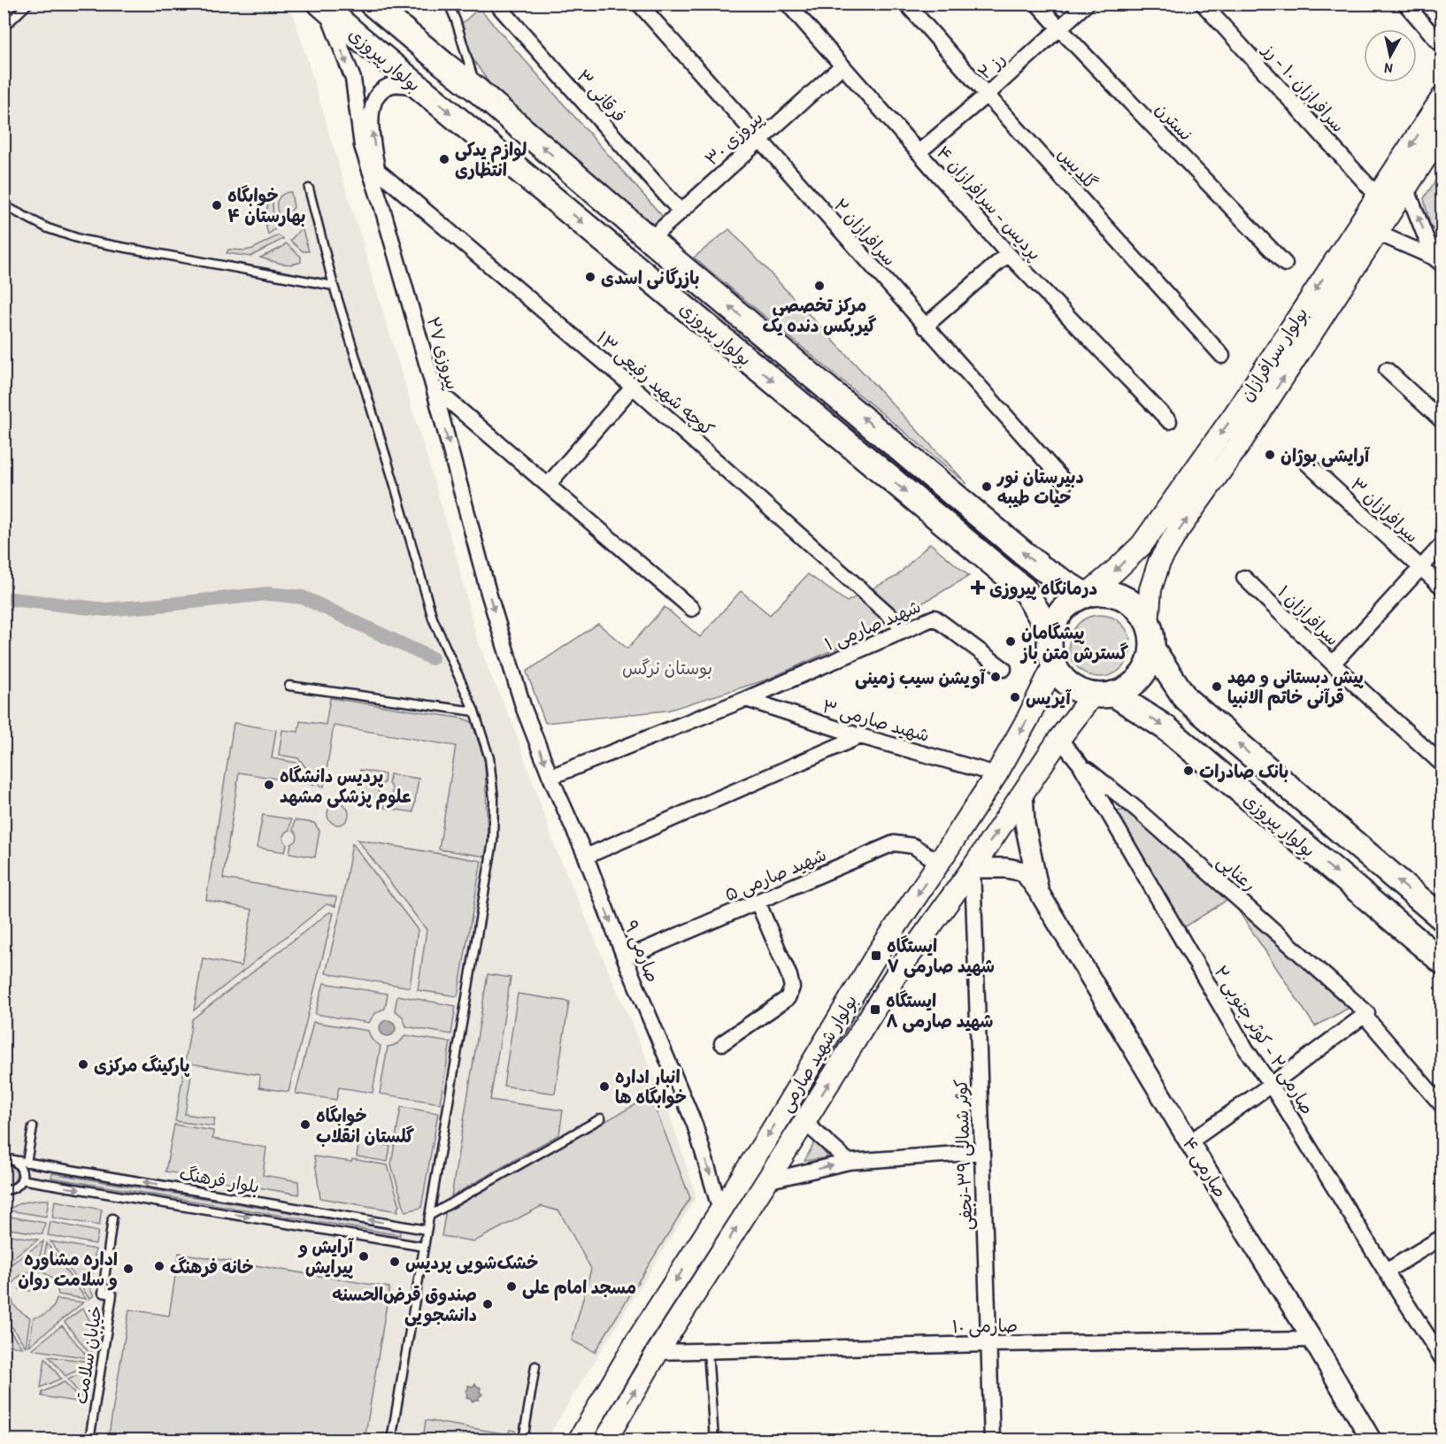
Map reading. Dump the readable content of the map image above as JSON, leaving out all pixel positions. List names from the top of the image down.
{
  "streets": {
    "main road": ["بولوار پیروزی", "بولوار سرافرازان", "بولوار شهید صارمی"],
    "street": [
      "رز ۲",
      "سرافرازان ۱۰ - رز",
      "فرقانی ۳",
      "نسترن",
      "پیروزی ۳۰",
      "گلدیس",
      "پردیس - سرافرازان ۴",
      "سرافرازان ۲",
      "پیروزی ۲۷",
      "کوچه شهید رفیعی ۱۳",
      "سرافرازان ۳",
      "سرافرازان ۱",
      "شهید صارمی ۱",
      "شهید صارمی ۳",
      "رعناپی",
      "شهید صارمی ۵",
      "صارمی ۹",
      "صارمی ۲ - کوثر جنوبی ۲",
      "کوثر شمالی ۳۹-نجفی",
      "صارمی ۴",
      "صارمی ۱۰"
    ],
    "lane": ["بلوار فرهنگ", "خیابان سلامت"]
  },
  "crossings": [
    ["بولوار پیروزی", "پیروزی ۳۰"],
    ["بولوار پیروزی", "پیروزی ۲۷"],
    ["بولوار پیروزی", "بولوار سرافرازان"],
    ["بولوار پیروزی", "بولوار شهید صارمی"],
    ["رز ۲", "نسترن"],
    ["رز ۲", "گلدیس"],
    ["رز ۲", "پردیس - سرافرازان ۴"],
    ["سرافرازان ۱۰ - رز", "بولوار سرافرازان"],
    ["فرقانی ۳", "پیروزی ۳۰"],
    ["پیروزی ۳۰", "پردیس - سرافرازان ۴"],
    ["پیروزی ۳۰", "سرافرازان ۲"],
    ["پیروزی ۲۷", "صارمی ۹"],
    ["بولوار سرافرازان", "بولوار شهید صارمی"],
    ["کوچه شهید رفیعی ۱۳", "شهید صارمی ۱"],
    ["شهید صارمی ۱", "شهید صارمی ۳"],
    ["شهید صارمی ۱", "صارمی ۹"],
    ["شهید صارمی ۳", "بولوار شهید صارمی"],
    ["رعناپی", "صارمی ۲ - کوثر جنوبی ۲"],
    ["شهید صارمی ۵", "صارمی ۹"],
    ["شهید صارمی ۵", "بولوار شهید صارمی"],
    ["صارمی ۹", "بولوار شهید صارمی"],
    ["صارمی ۲ - کوثر جنوبی ۲", "بولوار شهید صارمی"],
    ["بولوار شهید صارمی", "کوثر شمالی ۳۹-نجفی"],
    ["بولوار شهید صارمی", "صارمی ۱۰"],
    ["کوثر شمالی ۳۹-نجفی", "صارمی ۱۰"],
    ["صارمی ۴", "صارمی ۱۰"]
  ],
  "one_way": ["پیروزی ۲۷", "صارمی ۹"],
  "parks": ["بوستان نرگس"],
  "places": {
    "other": [
      "لوازم یدکی انتظاری",
      "خوابگاه بهارستان ۴",
      "بازرگانی اسدی",
      "مرکز تخصصی گیربکس دنده یک",
      "آرایشی بوژان",
      "دبیرستان نور حیات طیبه",
      "پیشگامان گسترش متن باز",
      "آویشن سیب زمینی",
      "پیش دبستانی و مهد قرآنی خاتم الانبیا",
      "آیریس",
      "بانک صادرات",
      "پردیس دانشگاه علوم پزشکی مشهد",
      "پارکینگ مرکزی",
      "انبار اداره خوابگاه ها",
      "خوابگاه گلستان انقلاب",
      "آرایش و پیرایش",
      "خشک‌شویی پردیس",
      "خانه فرهنگ",
      "اداره مشاوره و سلامت روان",
      "مسجد امام علی",
      "صندوق قرض‌الحسنه دانشجویی"
    ],
    "health": ["درمانگاه پیروزی"],
    "transit": ["ایستگاه شهید صارمی ۷", "ایستگاه شهید صارمی ۸"]
  },
  "north": "bottom"
}
